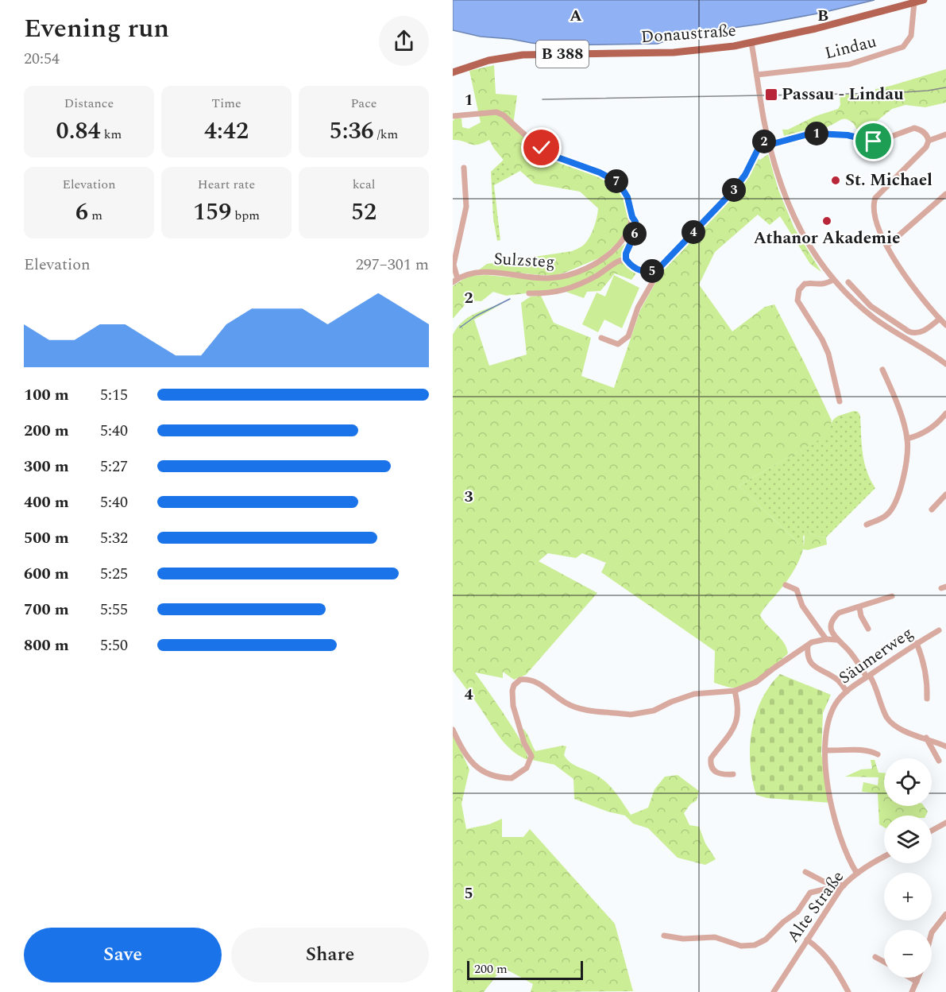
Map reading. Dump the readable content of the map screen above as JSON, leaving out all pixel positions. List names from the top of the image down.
{
  "streets": {
    "main road": ["Donaustraße", "B 388"],
    "street": [
      "Lindau",
      "Sulzsteg",
      "Säumerweg",
      "Alte Straße"
    ]
  },
  "crossings": [
    ["Donaustraße", "Lindau"],
    ["Säumerweg", "Alte Straße"]
  ],
  "places": {
    "transit": ["Passau - Lindau"],
    "other": ["St. Michael", "Athanor Akademie"]
  },
  "scale_bar": "200 m",
  "page": {
    "heading": ["Evening run", "20:54"],
    "stats": [
      ["Distance", "0.84 km"],
      ["Time", "4:42"],
      ["Pace", "5:36 /km"],
      ["Elevation", "6 m"],
      ["Heart rate", "159 bpm"],
      ["kcal", "52"]
    ],
    "pins": [
      "1",
      "2",
      "7",
      "3",
      "4",
      "6",
      "5"
    ],
    "chart": ["Elevation", "297–301 m"],
    "list": [
      {
        "name": "100 m",
        "note": "5:15"
      },
      {
        "name": "200 m",
        "note": "5:40"
      },
      {
        "name": "300 m",
        "note": "5:27"
      },
      {
        "name": "400 m",
        "note": "5:40"
      },
      {
        "name": "500 m",
        "note": "5:32"
      },
      {
        "name": "600 m",
        "note": "5:25"
      },
      {
        "name": "700 m",
        "note": "5:55"
      },
      {
        "name": "800 m",
        "note": "5:50"
      }
    ],
    "map_buttons": ["+", "−"],
    "buttons": ["Save", "Share"],
    "scale": "200 m"
  },
  "grid": {
    "columns": ["A", "B"],
    "rows": [
      "1",
      "2",
      "3",
      "4",
      "5"
    ]
  }
}
